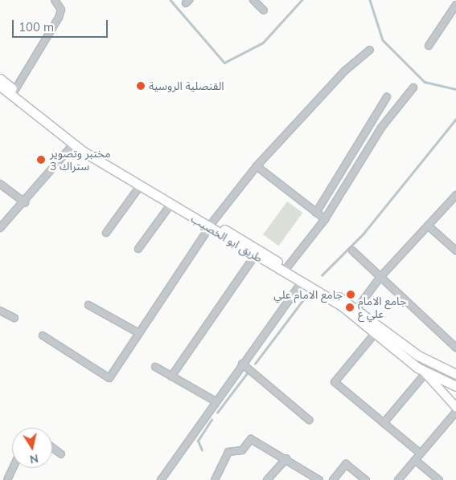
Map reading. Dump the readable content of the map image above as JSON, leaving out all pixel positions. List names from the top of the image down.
{
  "streets": {
    "main road": ["طريق ابو الخصيب"]
  },
  "places": [
    "القنصلية الروسية",
    "مختبر وتصوير ستراك 3",
    "جامع الامام علي",
    "جامع الامام علي ع"
  ],
  "scale_bar": "100 m",
  "north": "bottom"
}
